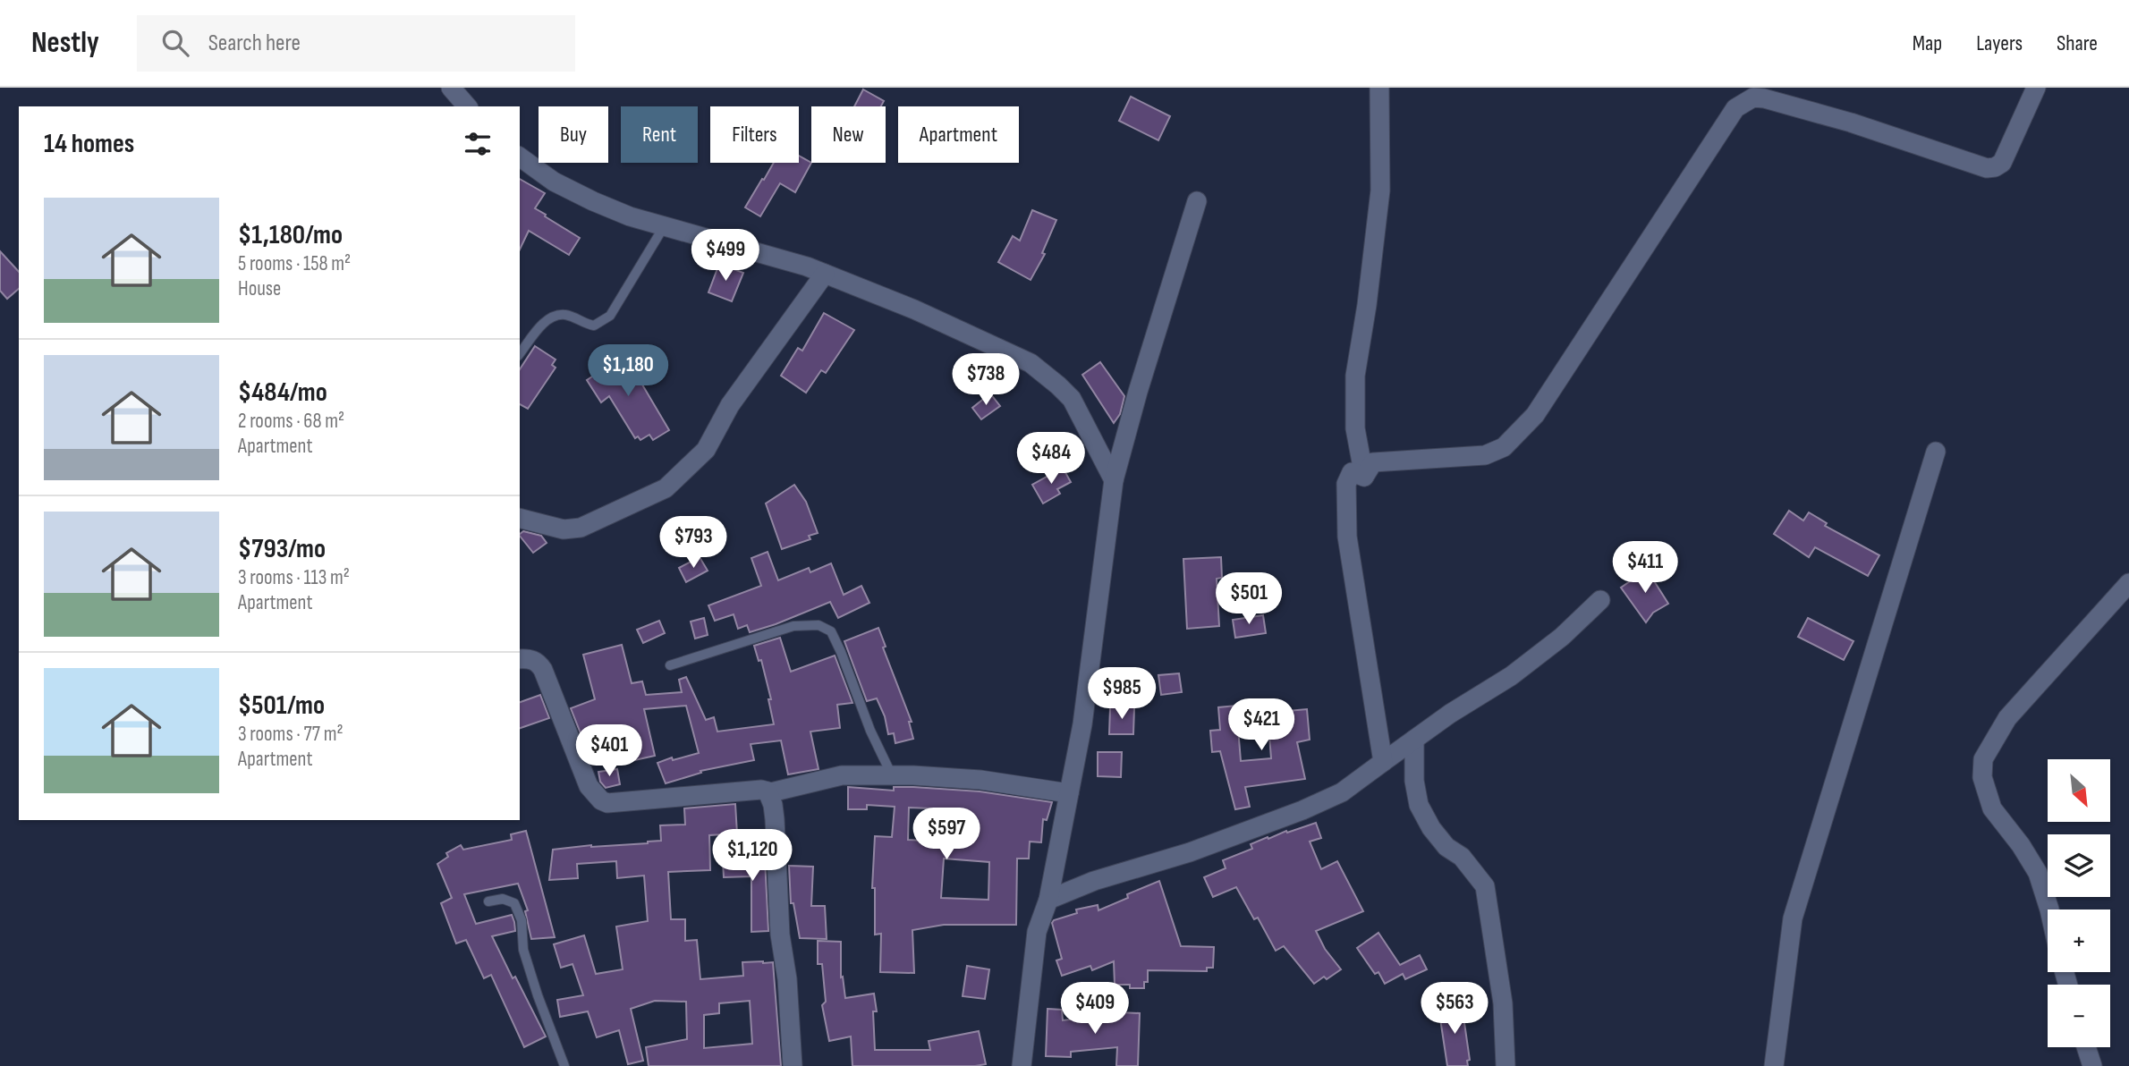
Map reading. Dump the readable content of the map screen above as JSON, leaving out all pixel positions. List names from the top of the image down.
{
  "north": "bottom right",
  "page": {
    "header": "Nestly",
    "search": "Search here",
    "nav": ["Map", "Layers", "Share"],
    "chip": [
      "Buy",
      "Rent",
      "Filters",
      "New",
      "Apartment"
    ],
    "heading": "14 homes",
    "list": [
      {
        "name": "$1,180/mo",
        "note": "5 rooms · 158 m² · House"
      },
      {
        "name": "$484/mo",
        "note": "2 rooms · 68 m² · Apartment"
      },
      {
        "name": "$793/mo",
        "note": "3 rooms · 113 m² · Apartment"
      },
      {
        "name": "$501/mo",
        "note": "3 rooms · 77 m² · Apartment"
      }
    ],
    "price": [
      "$499",
      "$1,180",
      "$738",
      "$484",
      "$793",
      "$411",
      "$501",
      "$985",
      "$421",
      "$401",
      "$597",
      "$1,120",
      "$409",
      "$563"
    ],
    "map_buttons": ["+", "−"]
  }
}
